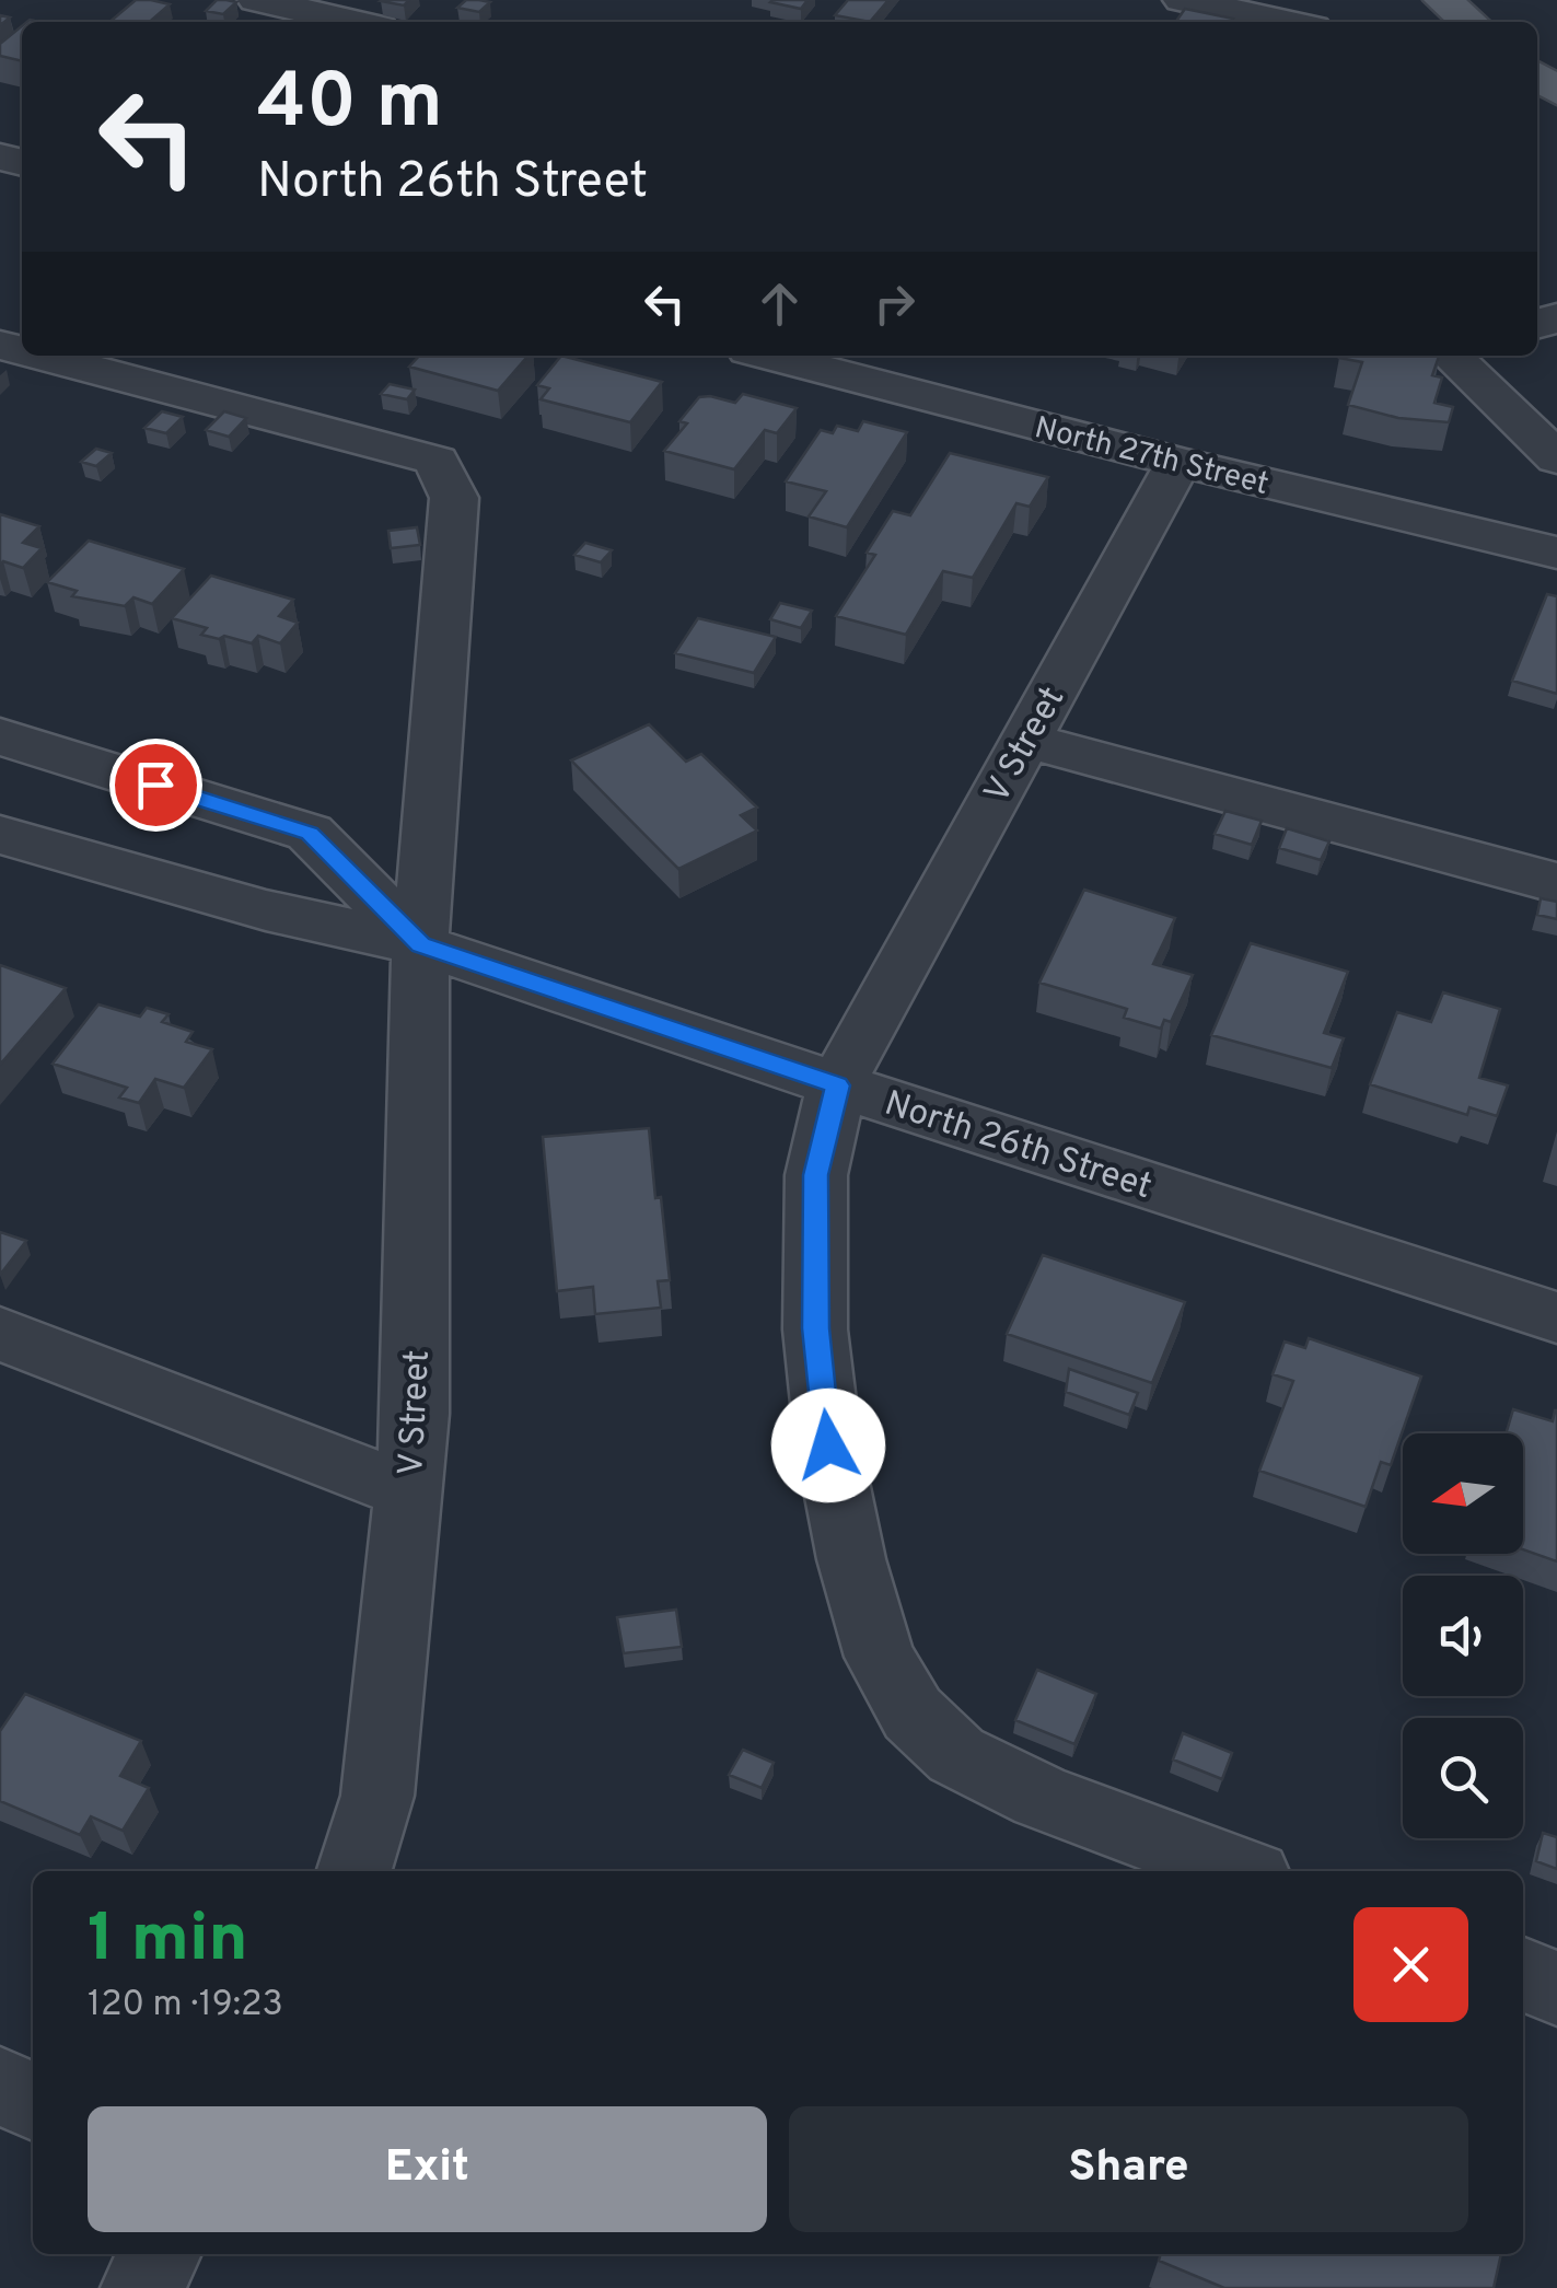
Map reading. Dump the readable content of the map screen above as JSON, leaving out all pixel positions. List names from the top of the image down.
{
  "streets": {
    "street": ["North 27th Street", "V Street", "North 26th Street"]
  },
  "crossings": [
    ["North 27th Street", "V Street"],
    ["V Street", "North 26th Street"]
  ],
  "north": "left",
  "page": {
    "turn": ["40 m", "North 26th Street"],
    "heading": ["1 min", "120 m · 19:23"],
    "buttons": ["Exit", "Share"]
  }
}
